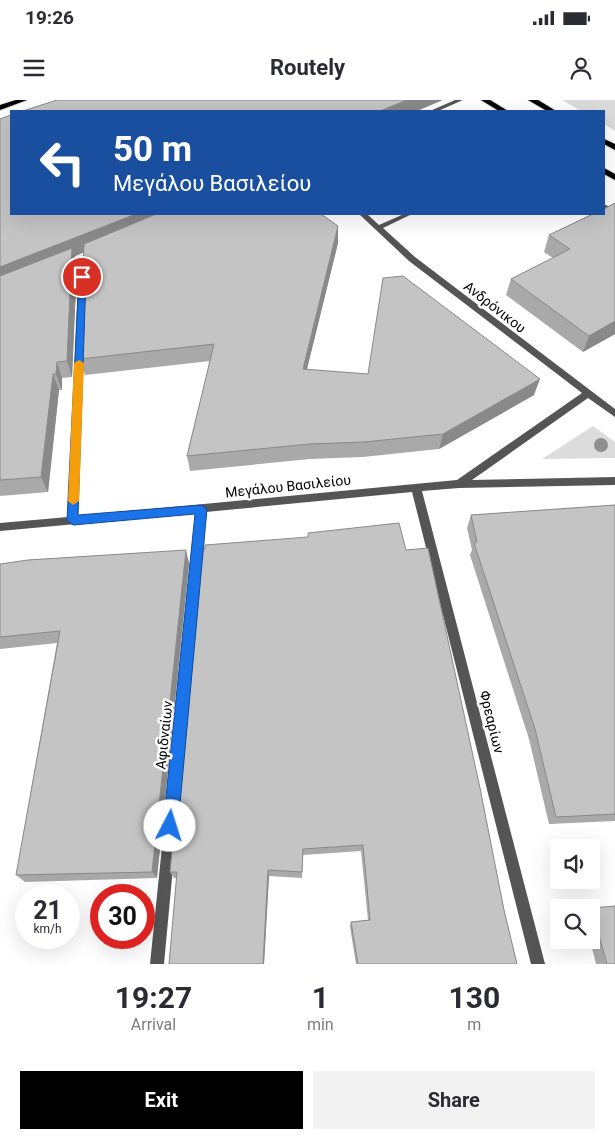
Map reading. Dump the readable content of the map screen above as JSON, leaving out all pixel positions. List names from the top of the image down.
{
  "streets": {
    "street": [
      "Ανδρόνικου",
      "Μεγάλου Βασιλείου",
      "Φρεαρίων",
      "Αφιδναίων"
    ]
  },
  "crossings": [
    ["Μεγάλου Βασιλείου", "Φρεαρίων"],
    ["Μεγάλου Βασιλείου", "Αφιδναίων"]
  ],
  "page": {
    "status": "19:26",
    "header": "Routely",
    "turn": ["50 m", "Μεγάλου Βασιλείου"],
    "speed": "21 km/h",
    "limit": "30",
    "eta": [
      "19:27",
      "Arrival",
      "1",
      "min",
      "130",
      "m"
    ],
    "buttons": ["Exit", "Share"]
  }
}
